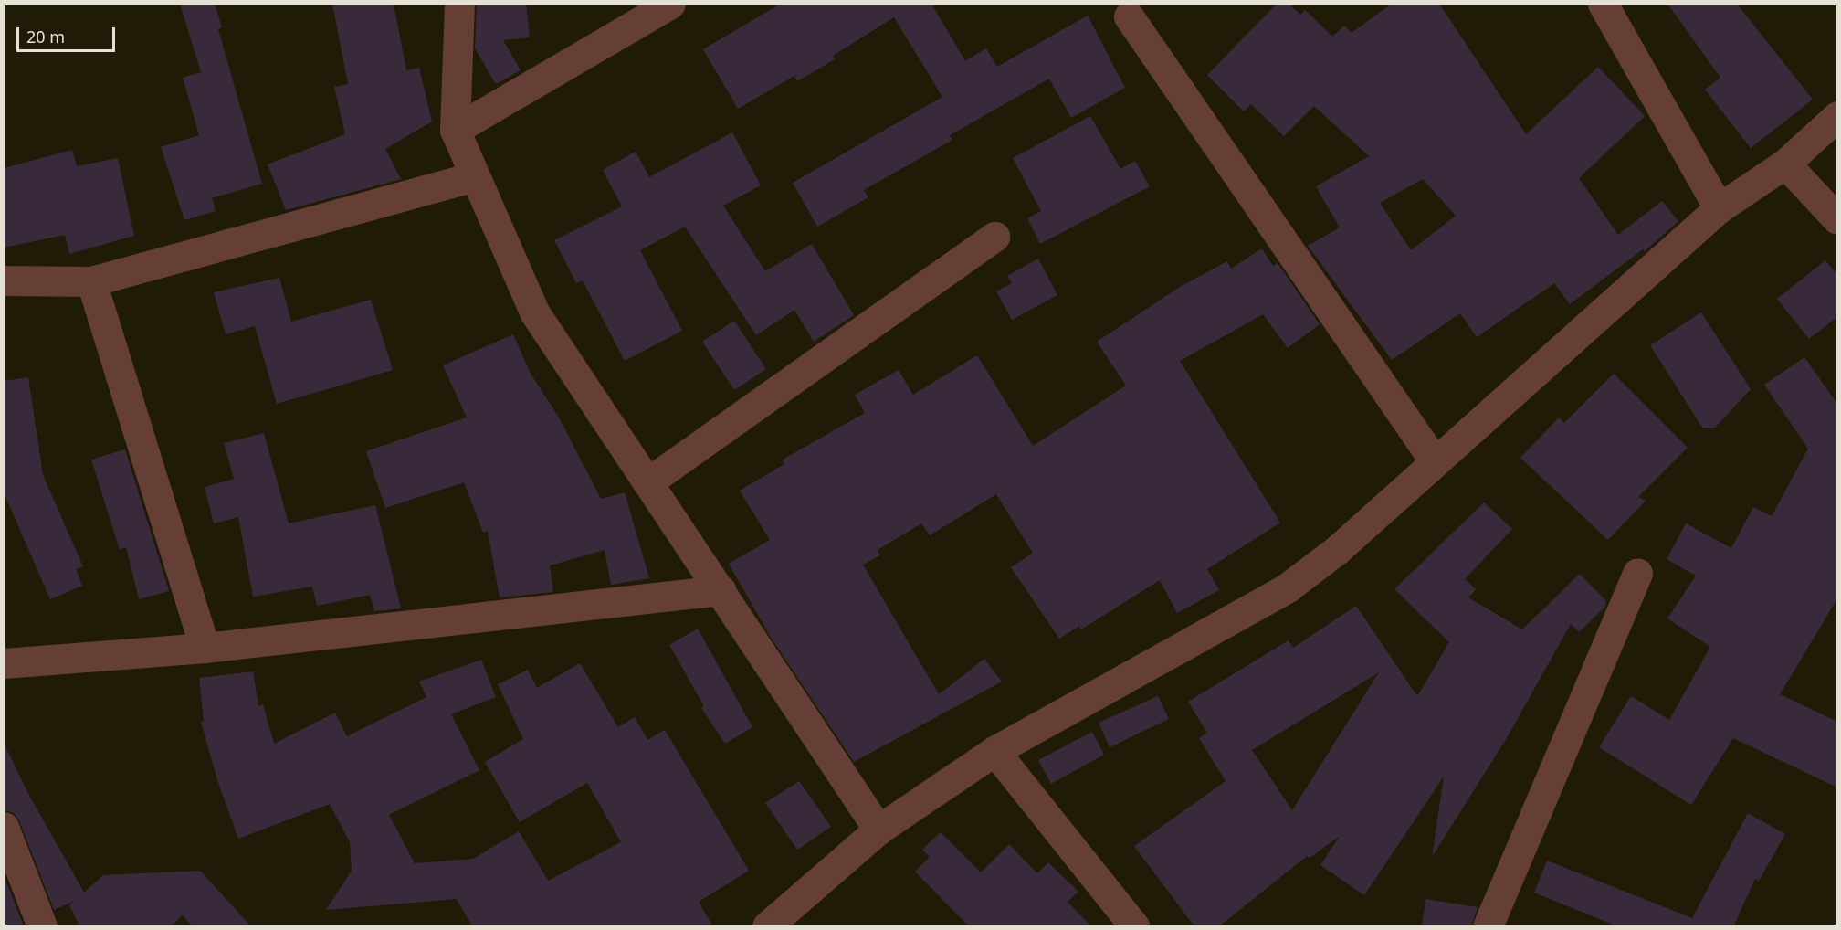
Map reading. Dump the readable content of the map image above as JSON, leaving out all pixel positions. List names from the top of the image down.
{
  "scale_bar": "20 m"
}
